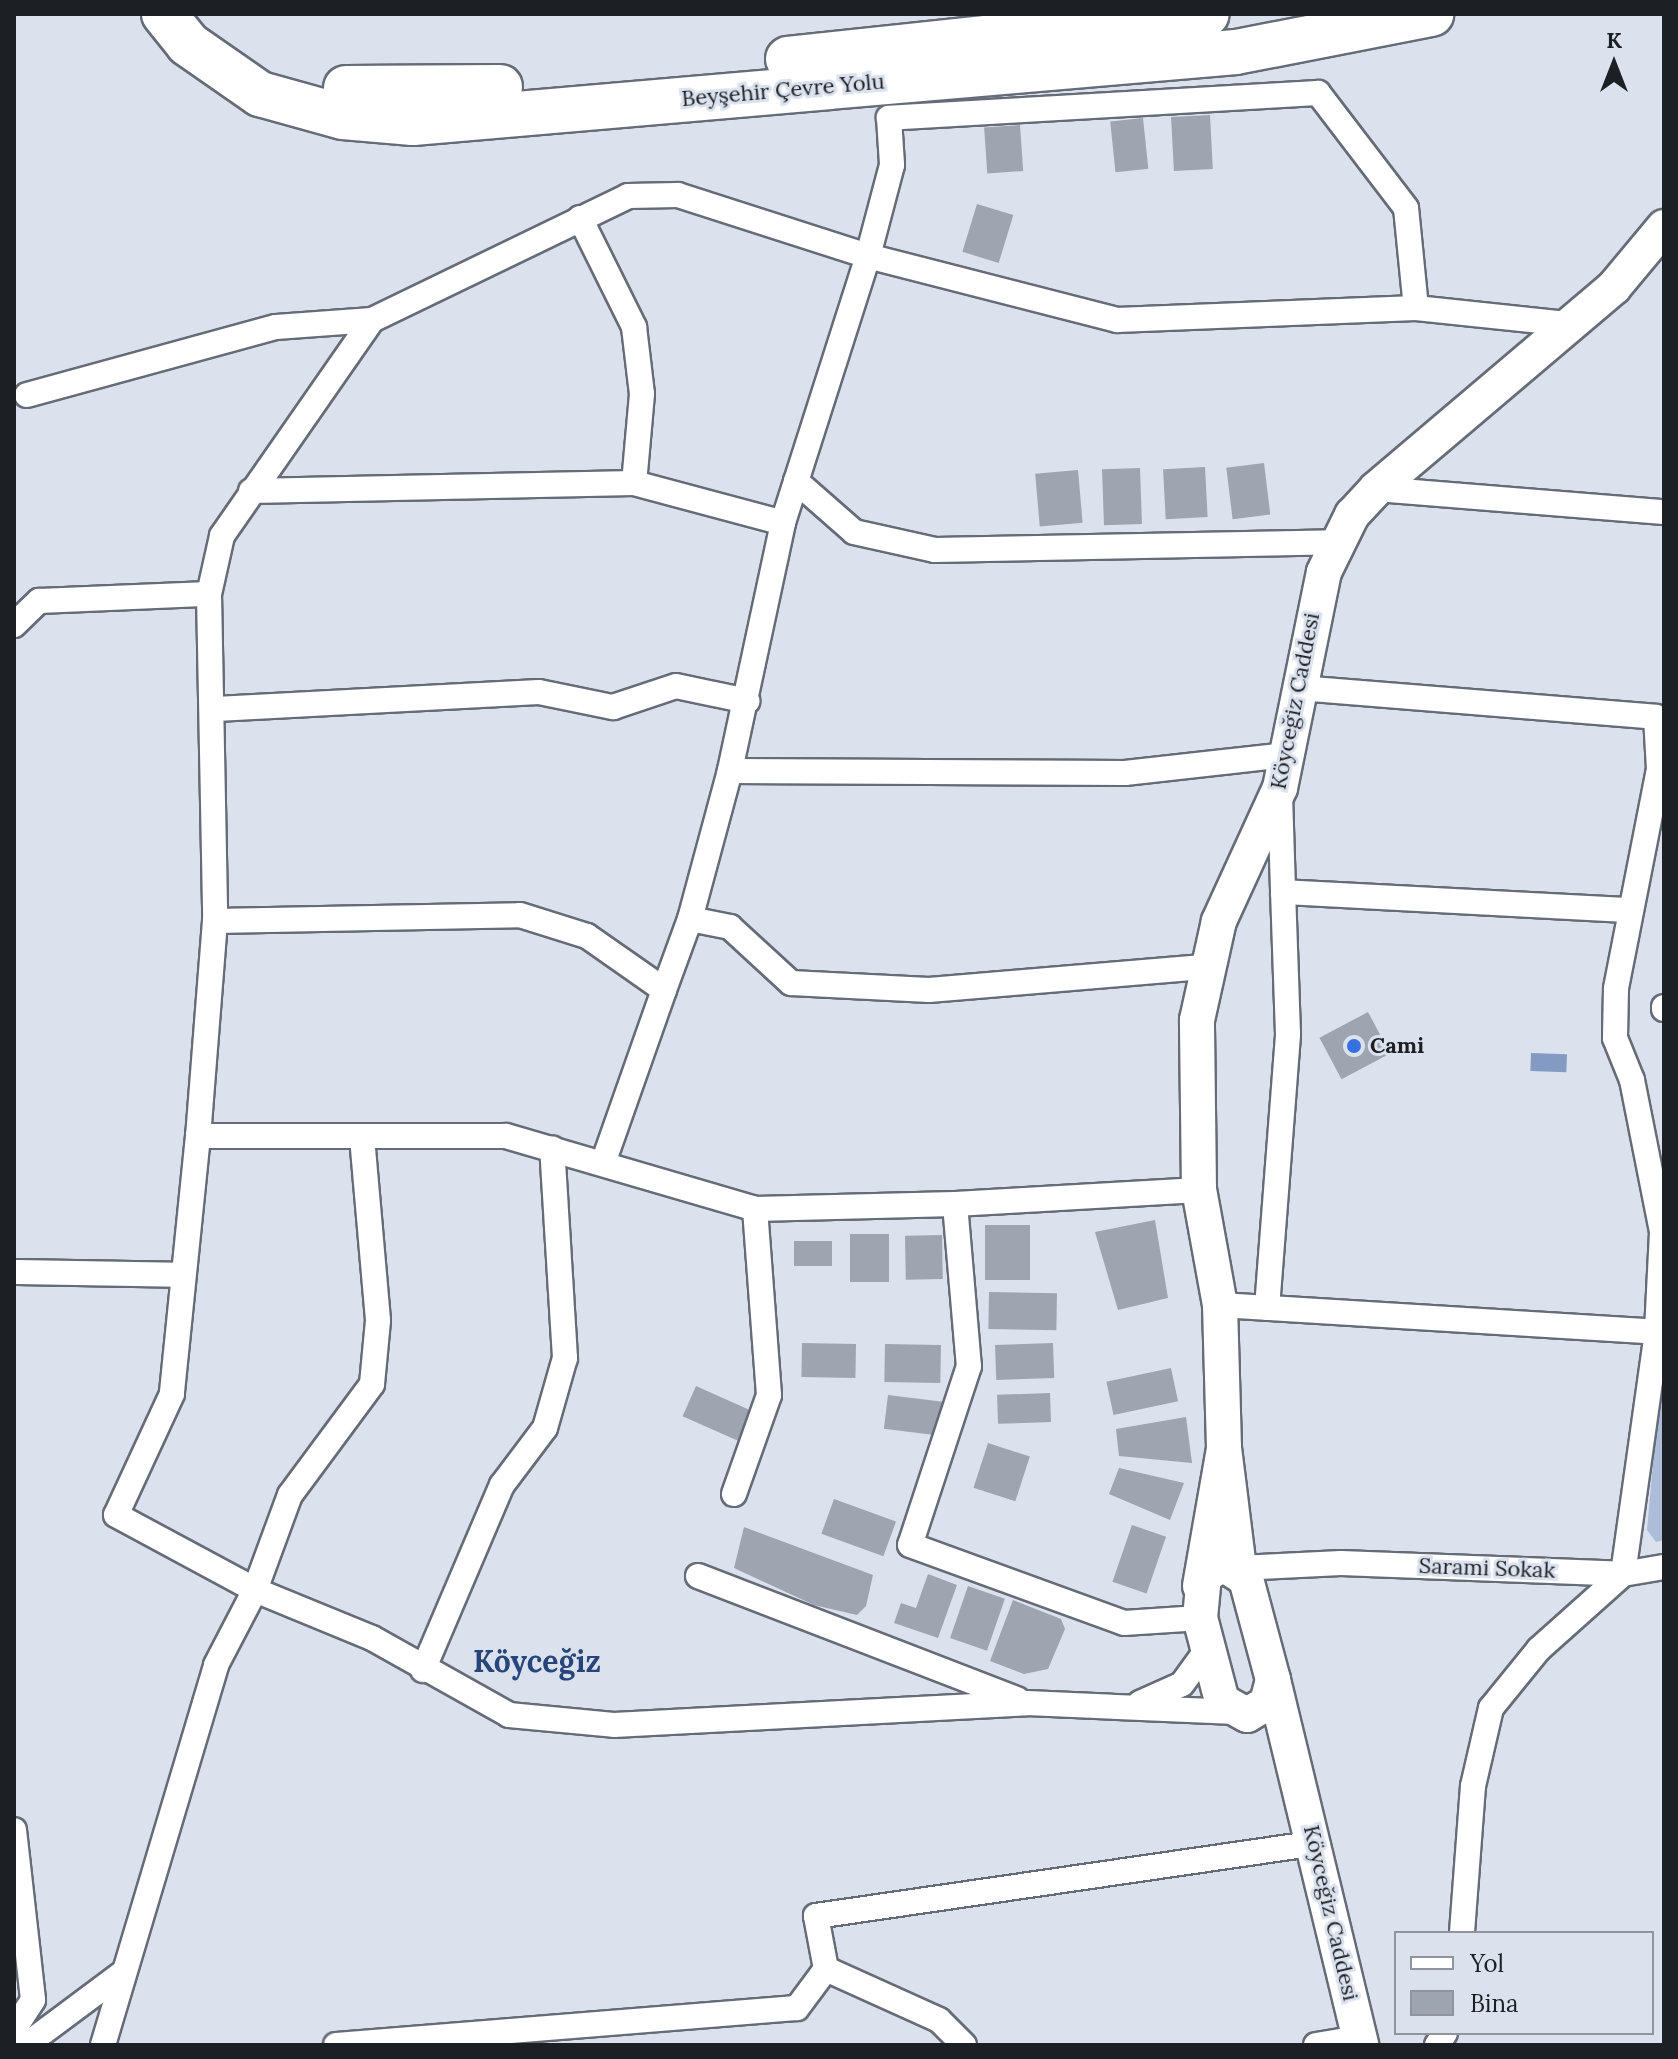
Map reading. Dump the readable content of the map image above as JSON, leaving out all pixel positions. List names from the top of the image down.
{
  "streets": {
    "highway": ["Beyşehir Çevre Yolu"],
    "street": ["Köyceğiz Caddesi", "Sarami Sokak"]
  },
  "crossings": [
    ["Köyceğiz Caddesi", "Sarami Sokak"]
  ],
  "districts": ["Köyceğiz"],
  "places": ["Cami"],
  "legend": ["Yol", "Bina"],
  "north": "top"
}
